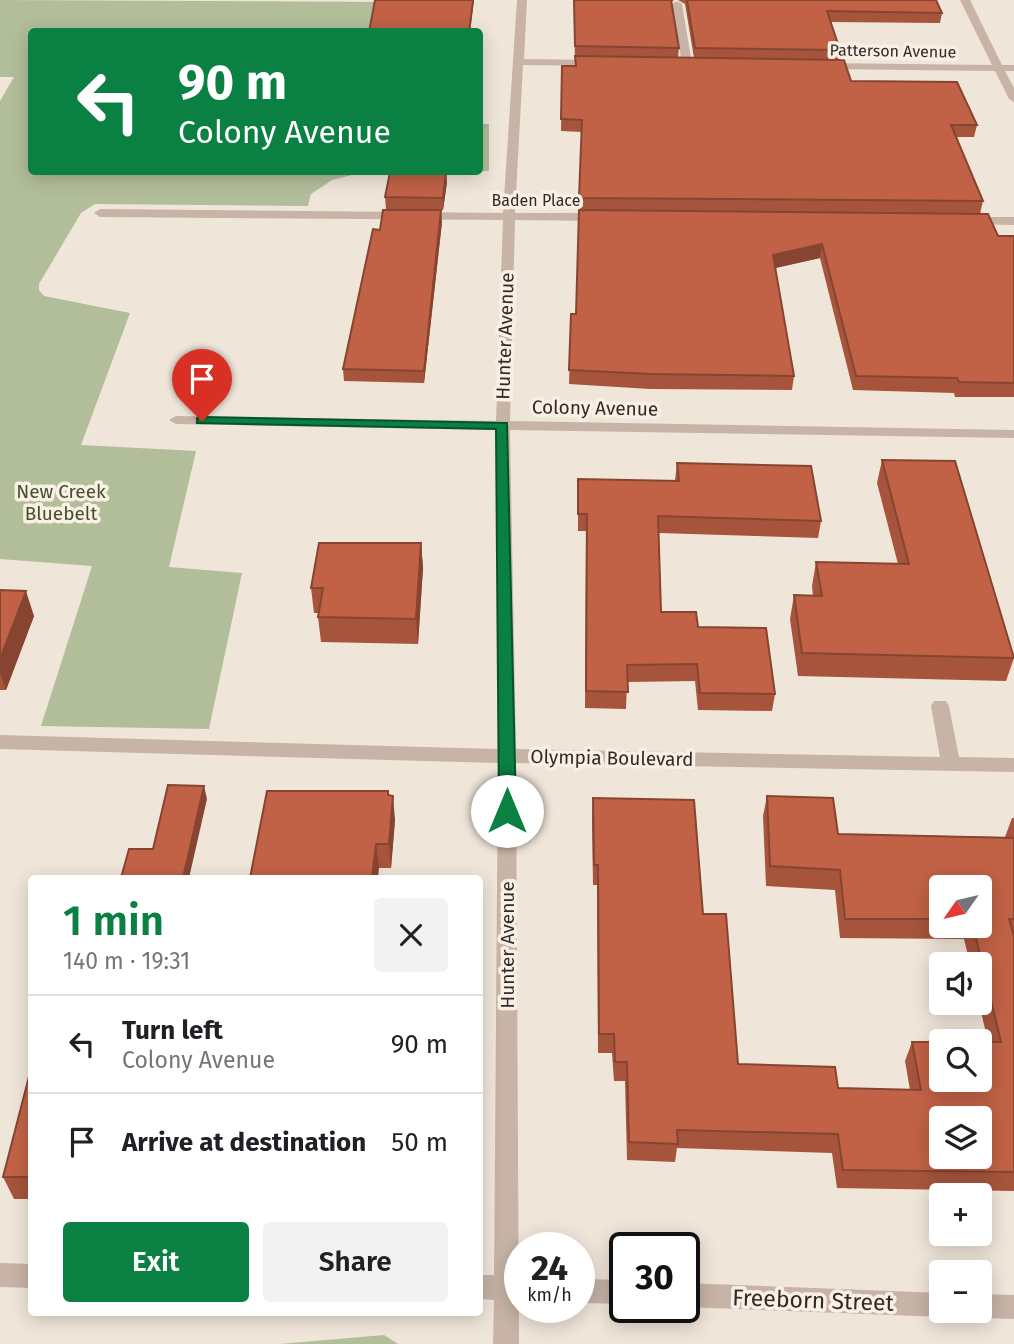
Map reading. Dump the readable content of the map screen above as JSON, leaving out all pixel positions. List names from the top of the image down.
{
  "streets": {
    "street": [
      "Patterson Avenue",
      "Baden Place",
      "Hunter Avenue",
      "Colony Avenue",
      "Olympia Boulevard",
      "Freeborn Street"
    ]
  },
  "crossings": [
    ["Baden Place", "Hunter Avenue"],
    ["Hunter Avenue", "Colony Avenue"],
    ["Hunter Avenue", "Olympia Boulevard"]
  ],
  "parks": ["New Creek Bluebelt"],
  "north": "bottom left",
  "page": {
    "turn": ["90 m", "Colony Avenue"],
    "map_buttons": ["+", "−"],
    "heading": ["1 min", "140 m · 19:31"],
    "list": [
      {
        "name": "Turn left",
        "note": "Colony Avenue",
        "value": "90 m"
      },
      {
        "name": "Arrive at destination",
        "value": "50 m"
      }
    ],
    "buttons": ["Exit", "Share"],
    "speed": "24 km/h",
    "limit": "30"
  }
}
